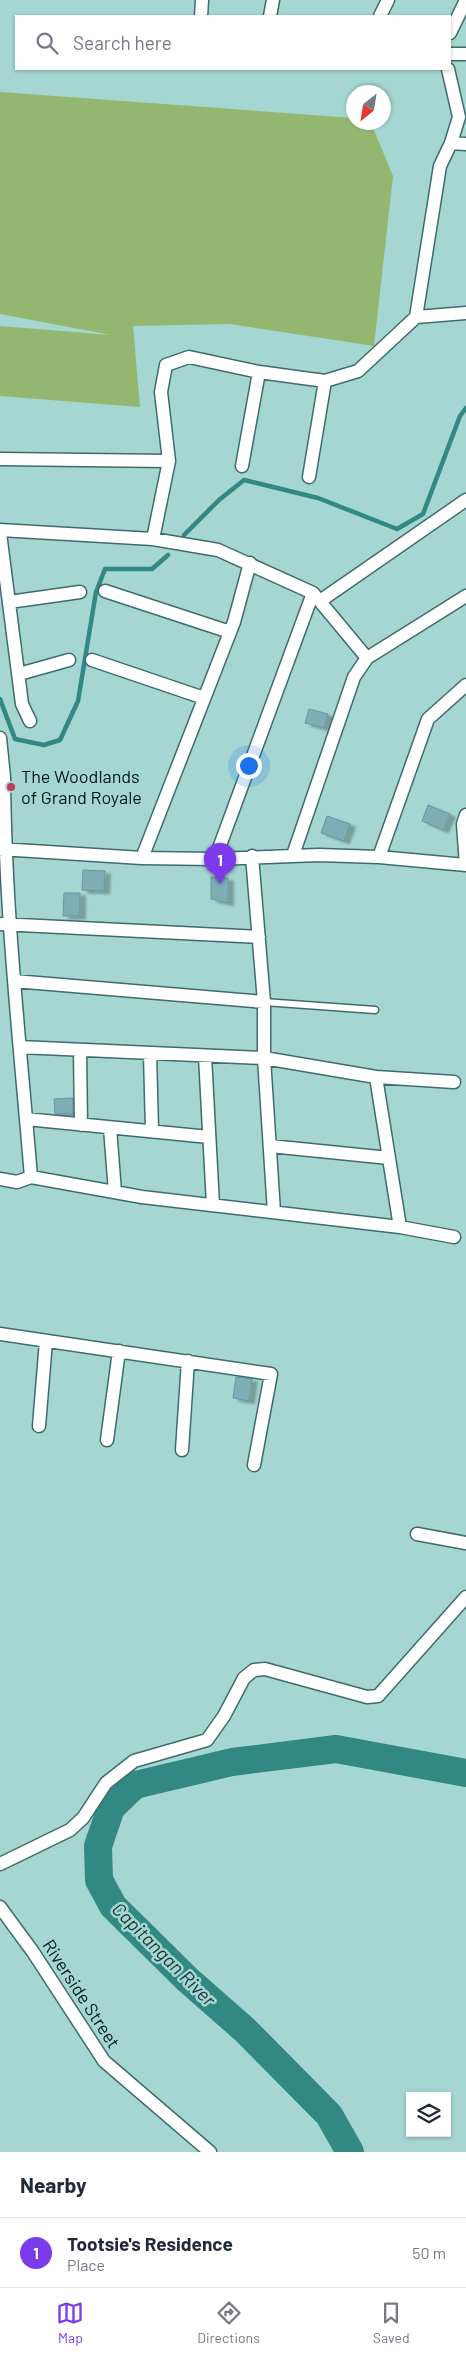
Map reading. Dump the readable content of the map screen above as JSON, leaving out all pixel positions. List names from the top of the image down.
{
  "streets": {
    "street": ["Riverside Street"]
  },
  "water": ["Capitangan River"],
  "places": ["The Woodlands of Grand Royale"],
  "north": "bottom left",
  "page": {
    "search": "Search here",
    "pins": "1",
    "heading": "Nearby",
    "list": [
      {
        "mark": "1",
        "name": "Tootsie's Residence",
        "note": "Place",
        "value": "50 m"
      }
    ],
    "nav": ["Map", "Directions", "Saved"]
  }
}
